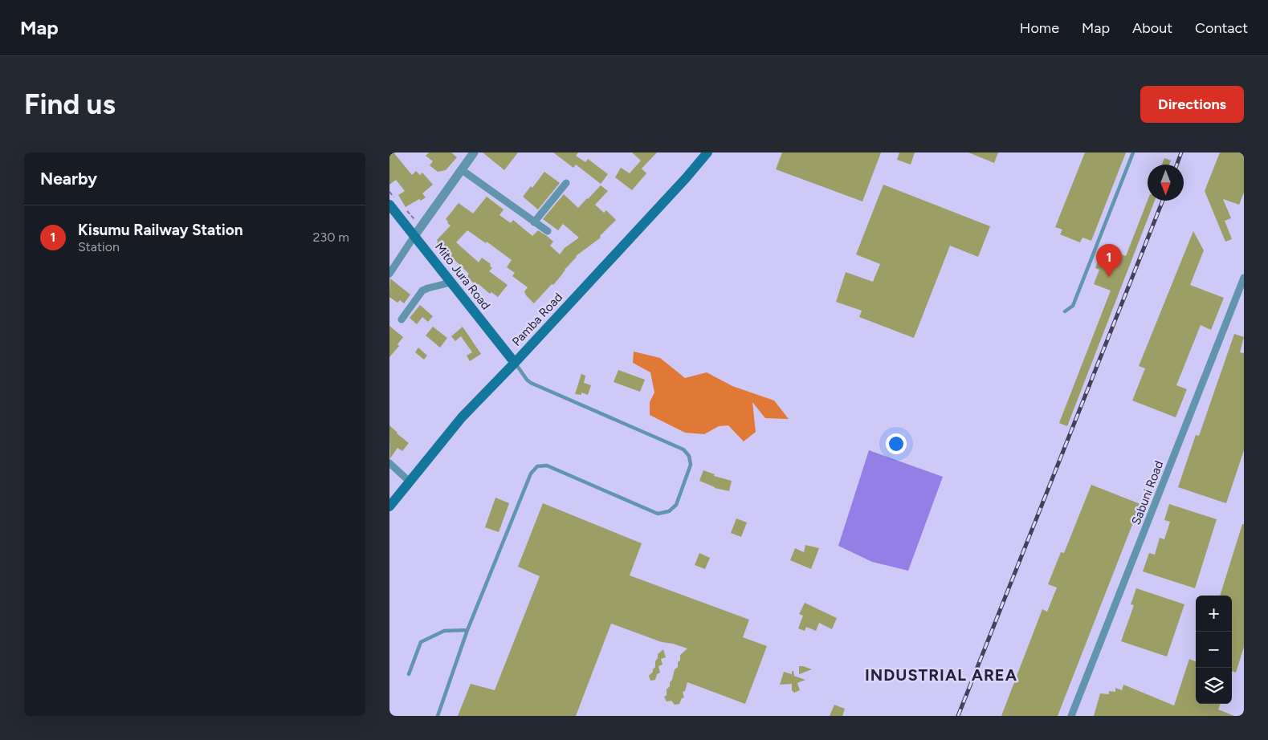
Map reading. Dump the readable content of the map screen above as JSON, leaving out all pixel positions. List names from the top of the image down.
{
  "streets": {
    "main road": ["Mito Jura Road", "Pamba Road"],
    "street": ["Sabuni Road"]
  },
  "crossings": [
    ["Mito Jura Road", "Pamba Road"]
  ],
  "districts": ["INDUSTRIAL AREA"],
  "north": "bottom",
  "page": {
    "header": "Map",
    "nav": [
      "Home",
      "Map",
      "About",
      "Contact"
    ],
    "buttons": "Directions",
    "title": "Find us",
    "heading": "Nearby",
    "list": [
      {
        "mark": "1",
        "name": "Kisumu Railway Station",
        "note": "Station",
        "value": "230 m"
      }
    ],
    "pins": "1",
    "map_buttons": ["+", "−"]
  }
}
